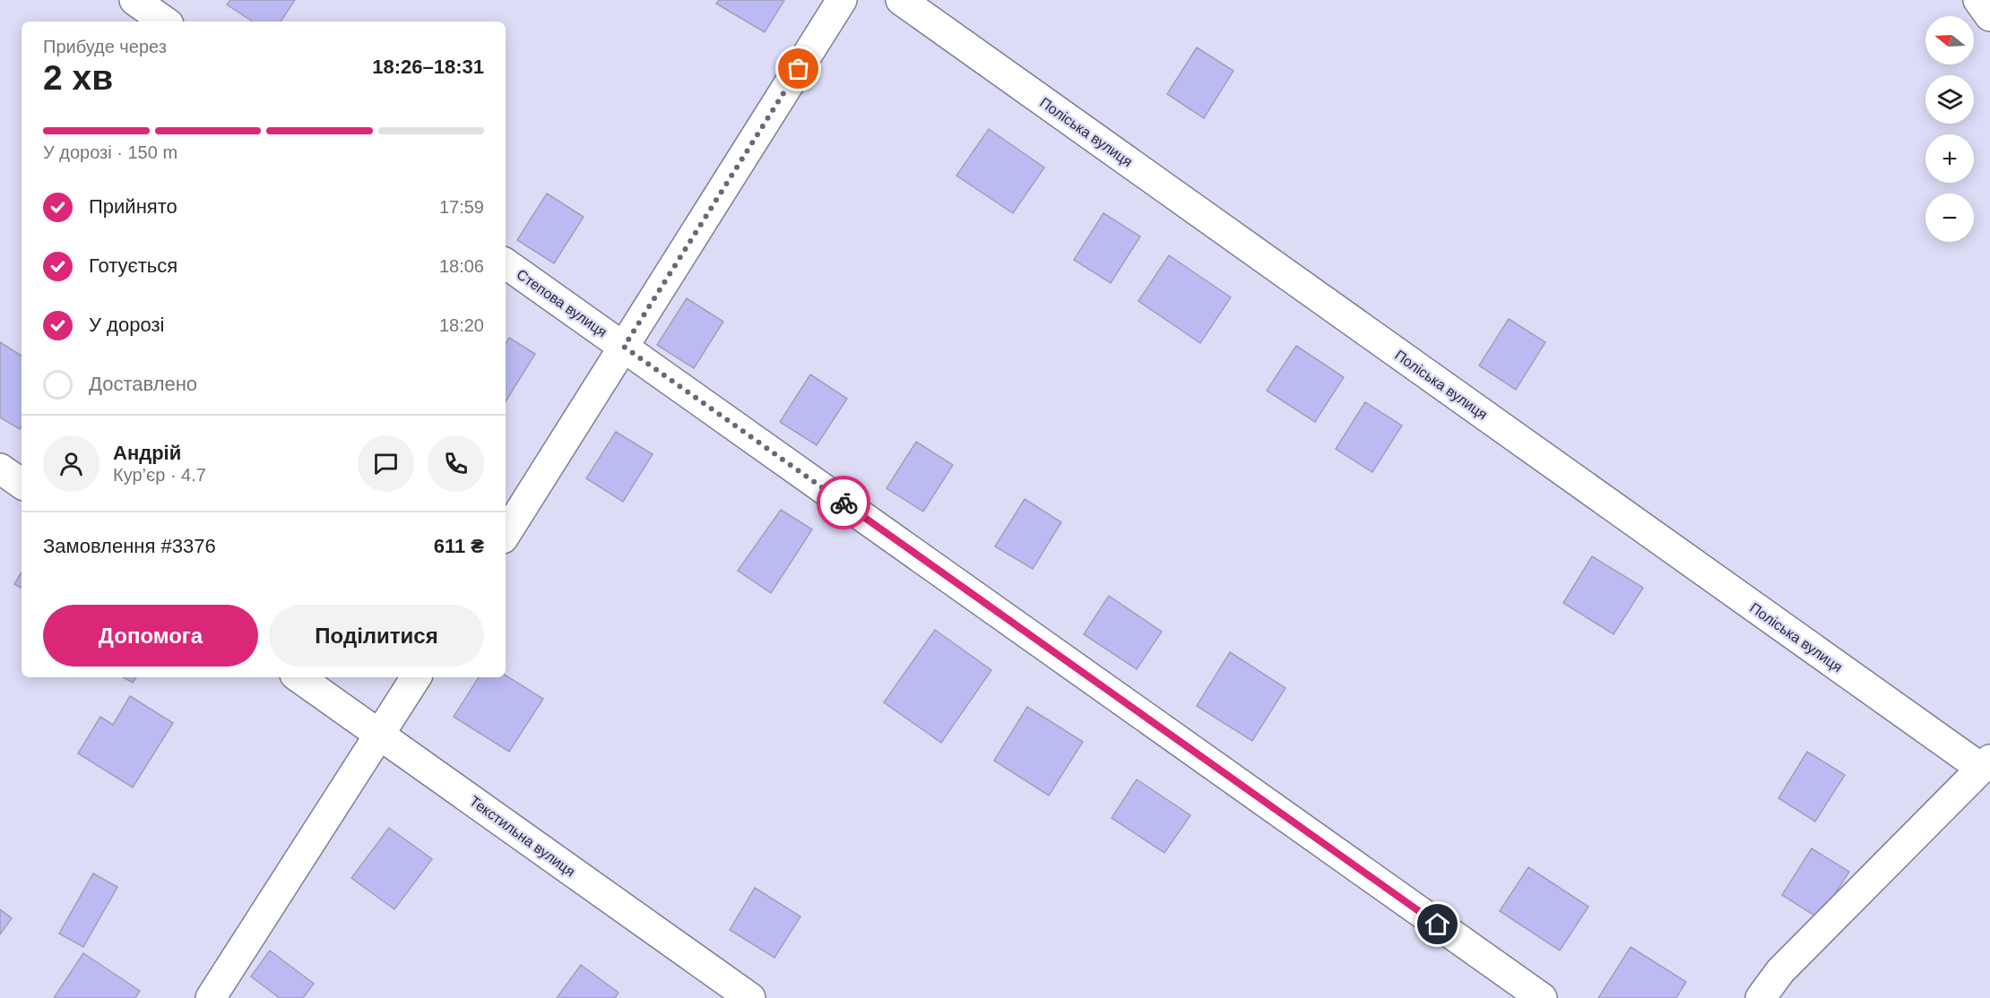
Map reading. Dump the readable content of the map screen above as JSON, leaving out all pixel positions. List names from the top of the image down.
{
  "streets": {
    "street": ["Поліська вулиця", "Степова вулиця", "Текстильна вулиця"]
  },
  "north": "left",
  "page": {
    "map_buttons": ["+", "−"],
    "heading": ["2 хв", "Прибуде через", "18:26–18:31"],
    "panel": [
      "Андрій",
      "Кур’єр · 4.7",
      "Замовлення #3376",
      "611 ₴"
    ],
    "bar": "У дорозі · 150 m",
    "list": [
      ["Прийнято", "17:59"],
      ["Готується", "18:06"],
      ["У дорозі", "18:20"],
      "Доставлено"
    ],
    "buttons": ["Допомога", "Поділитися"]
  }
}
